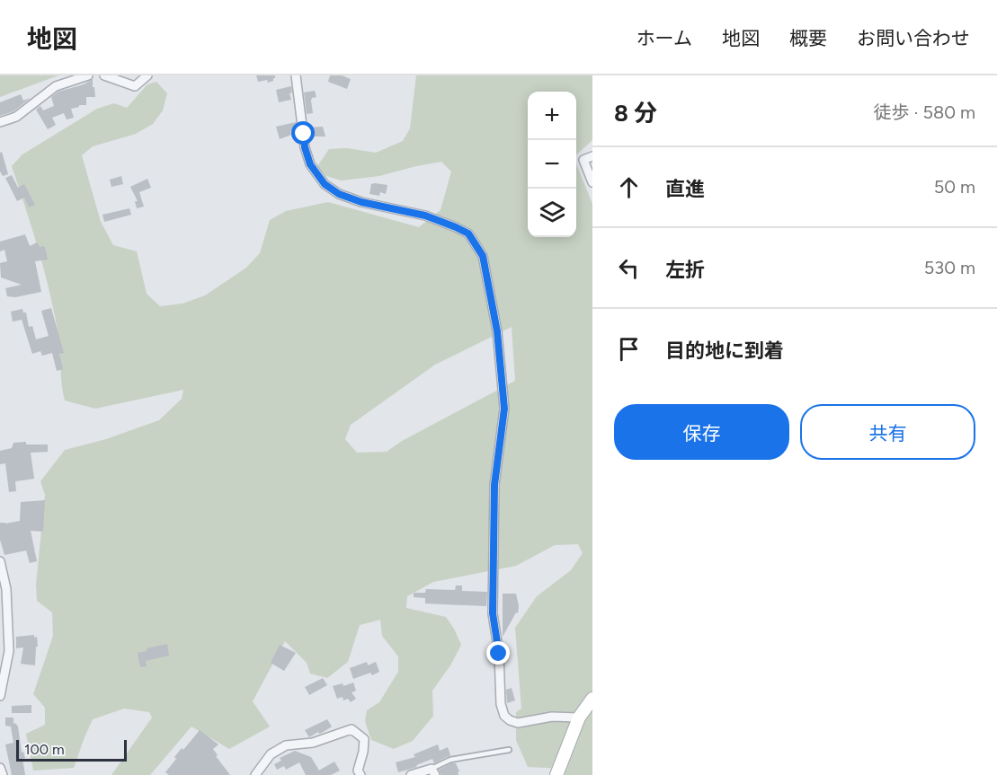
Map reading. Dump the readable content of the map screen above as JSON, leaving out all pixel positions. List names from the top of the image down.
{
  "scale_bar": "100 m",
  "page": {
    "header": "地図",
    "nav": [
      "ホーム",
      "地図",
      "概要",
      "お問い合わせ"
    ],
    "heading": ["8 分", "徒歩 · 580 m"],
    "map_buttons": ["+", "−"],
    "list": [
      ["直進", "50 m"],
      ["左折", "530 m"],
      "目的地に到着"
    ],
    "buttons": ["保存", "共有"],
    "scale": "100 m"
  }
}
